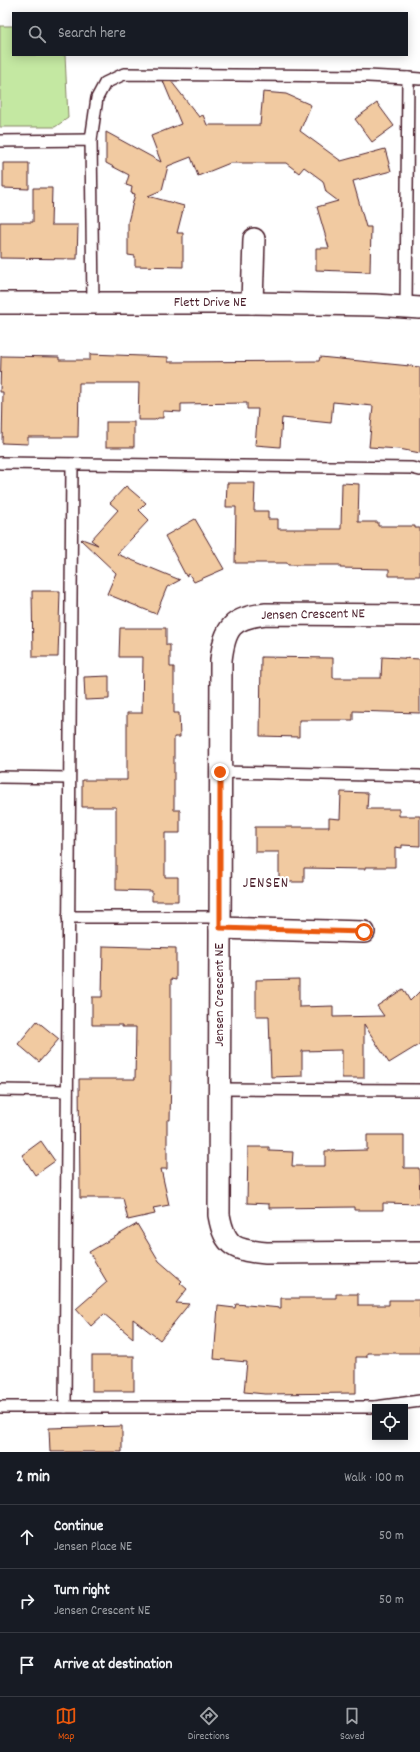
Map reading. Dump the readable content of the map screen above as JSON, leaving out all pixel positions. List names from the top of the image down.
{
  "streets": {
    "street": ["Flett Drive NE", "Jensen Crescent NE"]
  },
  "districts": ["JENSEN"],
  "page": {
    "search": "Search here",
    "heading": ["2 min", "Walk · 100 m"],
    "list": [
      ["Continue", "Jensen Place NE", "50 m"],
      ["Turn right", "Jensen Crescent NE", "50 m"],
      "Arrive at destination"
    ],
    "nav": ["Map", "Directions", "Saved"]
  }
}
